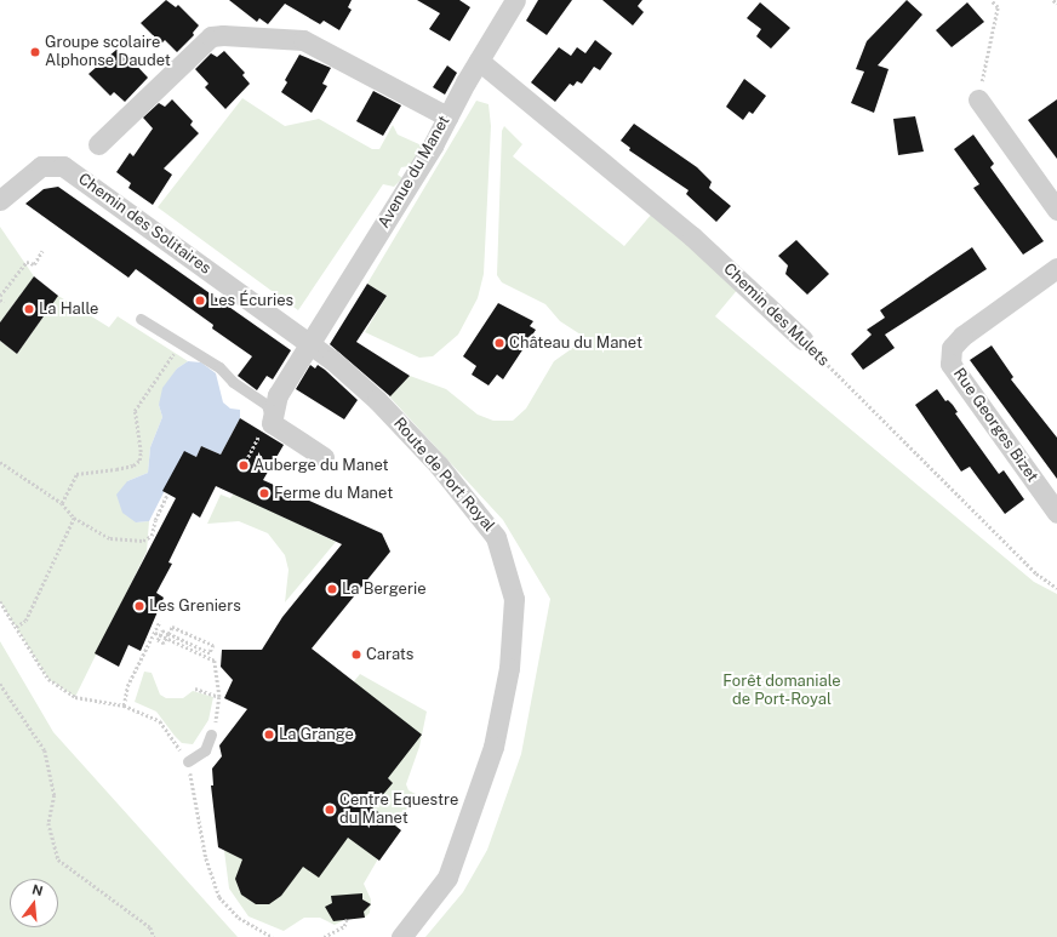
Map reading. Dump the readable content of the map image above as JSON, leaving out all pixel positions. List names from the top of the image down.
{
  "streets": {
    "street": [
      "Avenue du Manet",
      "Chemin des Solitaires",
      "Chemin des Mulets",
      "Rue Georges Bizet",
      "Route de Port Royal"
    ]
  },
  "crossings": [
    ["Avenue du Manet", "Chemin des Solitaires"],
    ["Avenue du Manet", "Chemin des Mulets"],
    ["Avenue du Manet", "Route de Port Royal"],
    ["Chemin des Solitaires", "Route de Port Royal"]
  ],
  "parks": ["Forêt domaniale de Port-Royal"],
  "places": [
    "Groupe scolaire Alphonse Daudet",
    "Les Écuries",
    "La Halle",
    "Château du Manet",
    "Auberge du Manet",
    "Ferme du Manet",
    "La Bergerie",
    "Les Greniers",
    "Carats",
    "La Grange",
    "Centre Equestre du Manet"
  ],
  "north": "top"
}
